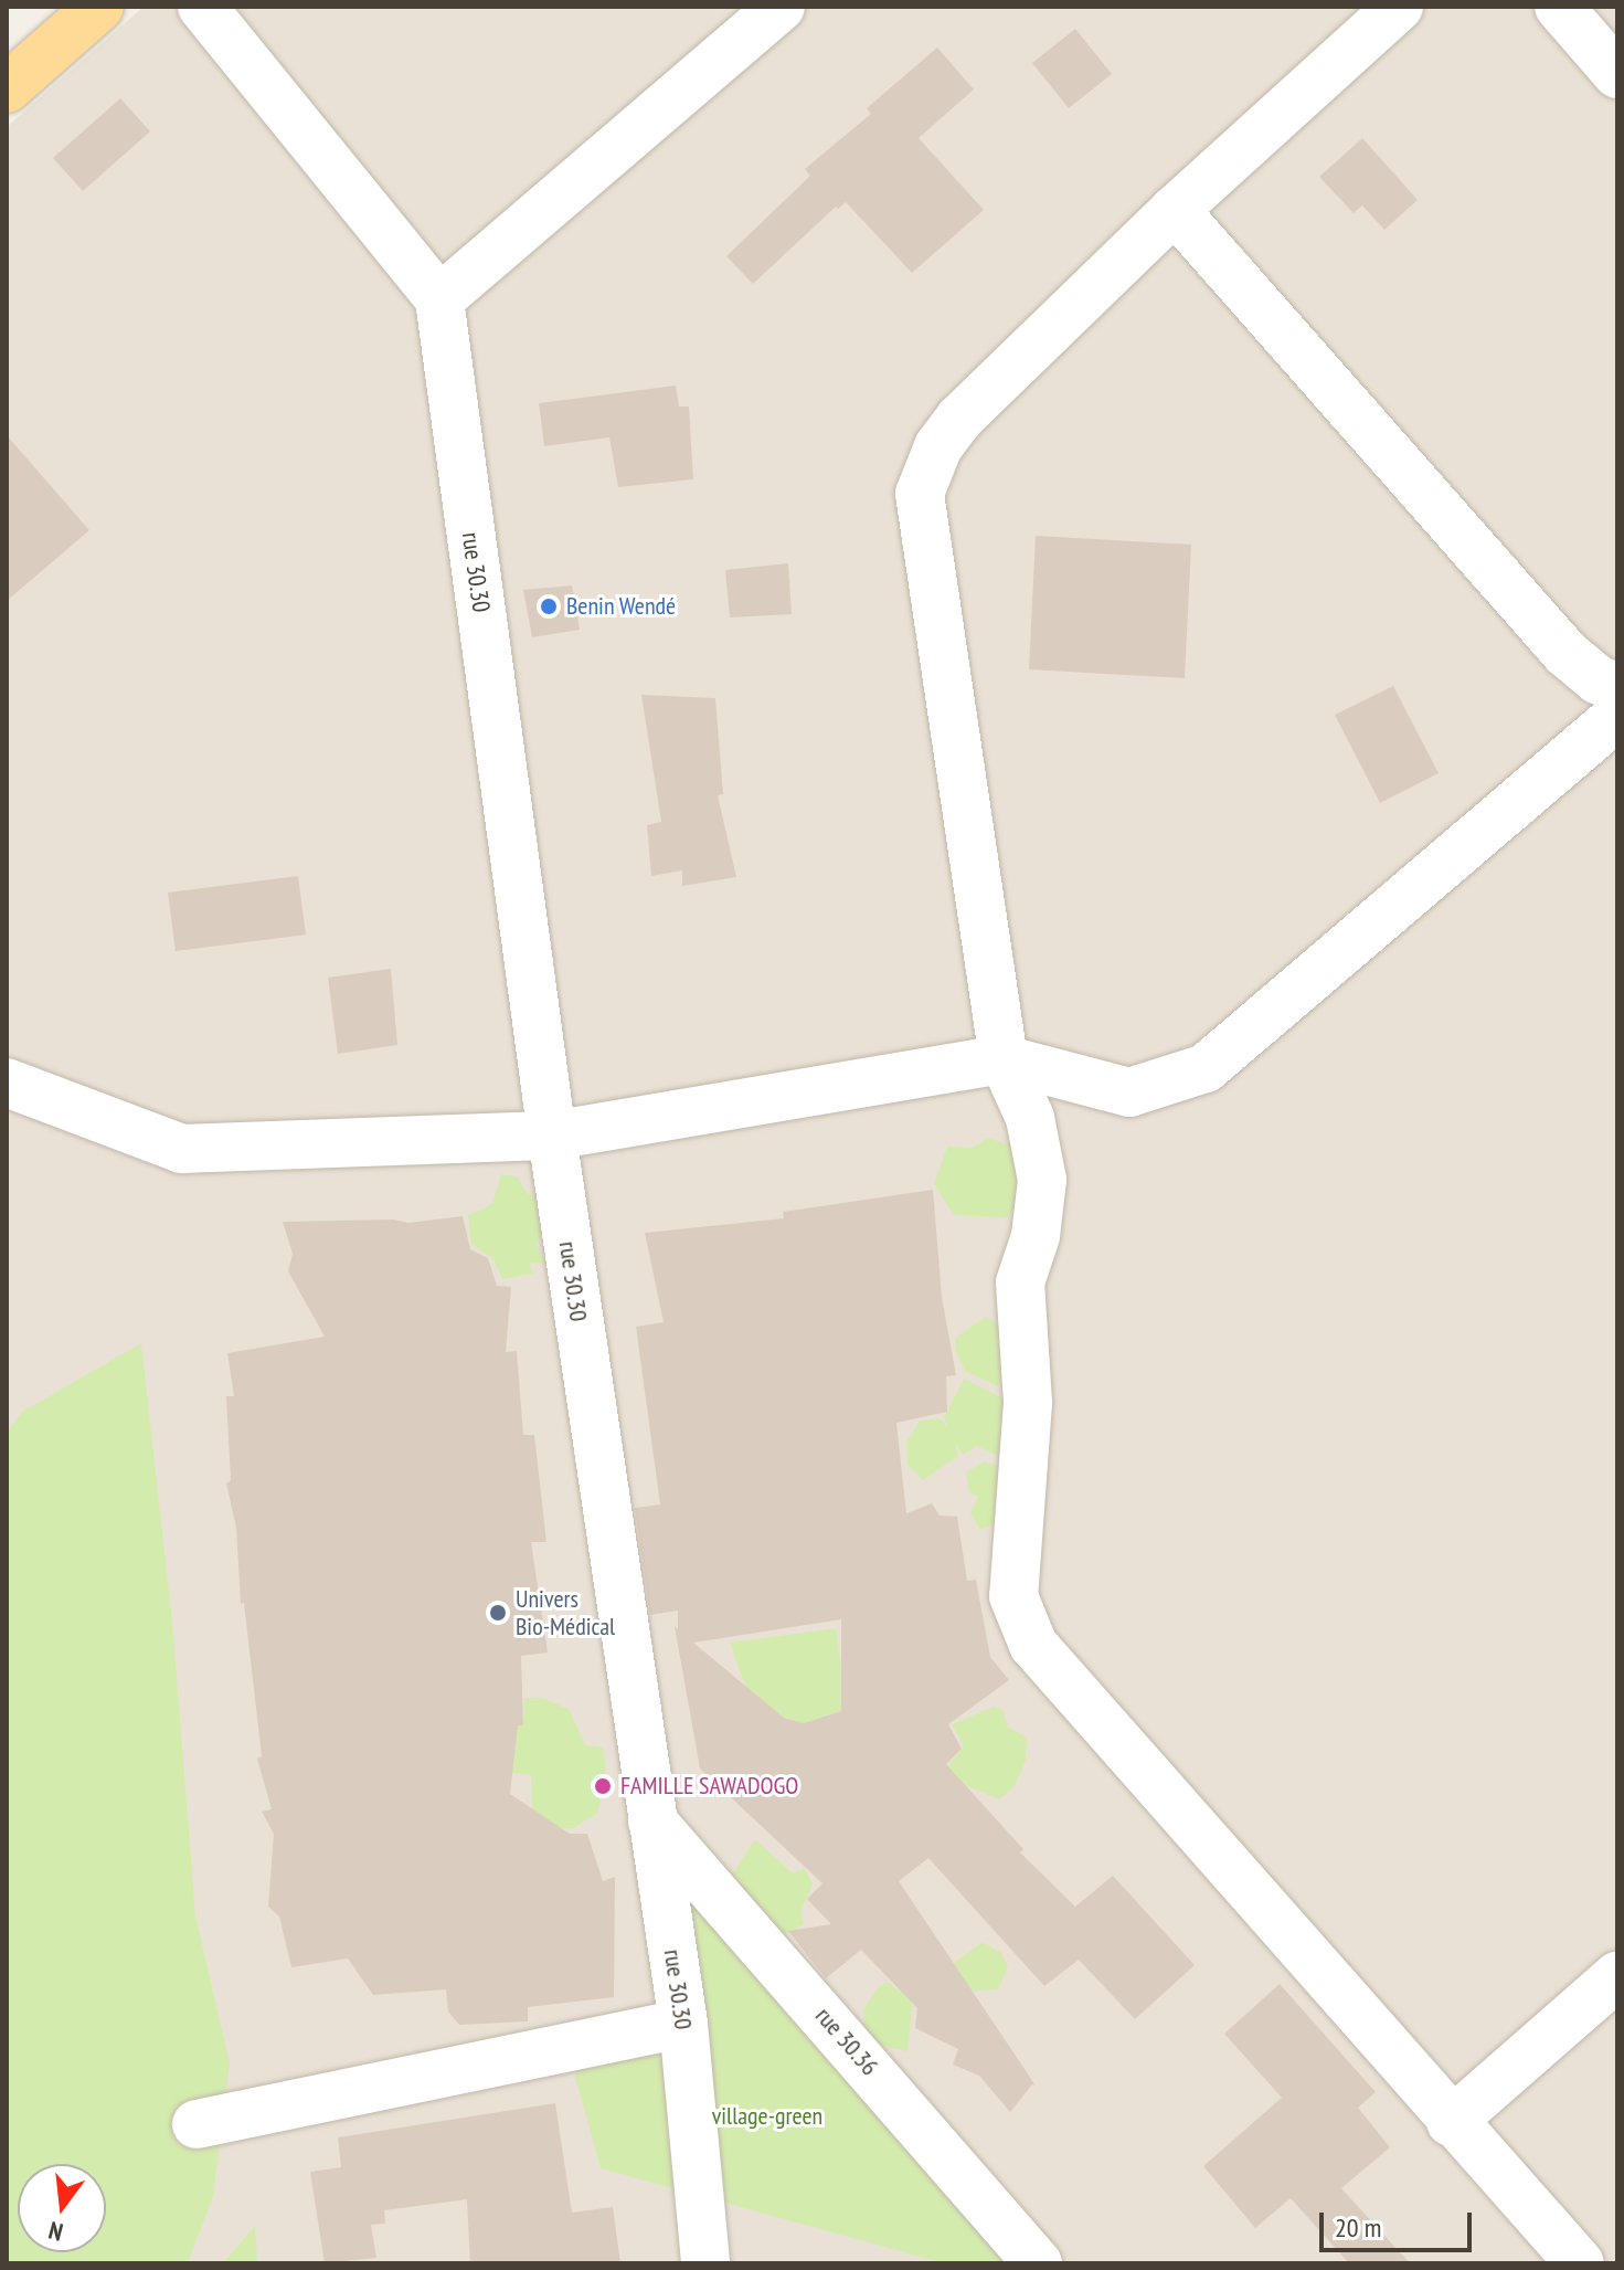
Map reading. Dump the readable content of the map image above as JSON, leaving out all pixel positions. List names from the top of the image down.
{
  "streets": {
    "street": ["rue 30.30", "rue 30.36"]
  },
  "crossings": [
    ["rue 30.30", "rue 30.36"]
  ],
  "parks": ["village-green"],
  "places": ["Benin Wendé", "Univers Bio-Médical", "FAMILLE SAWADOGO"],
  "scale_bar": "20 m",
  "north": "bottom"
}
